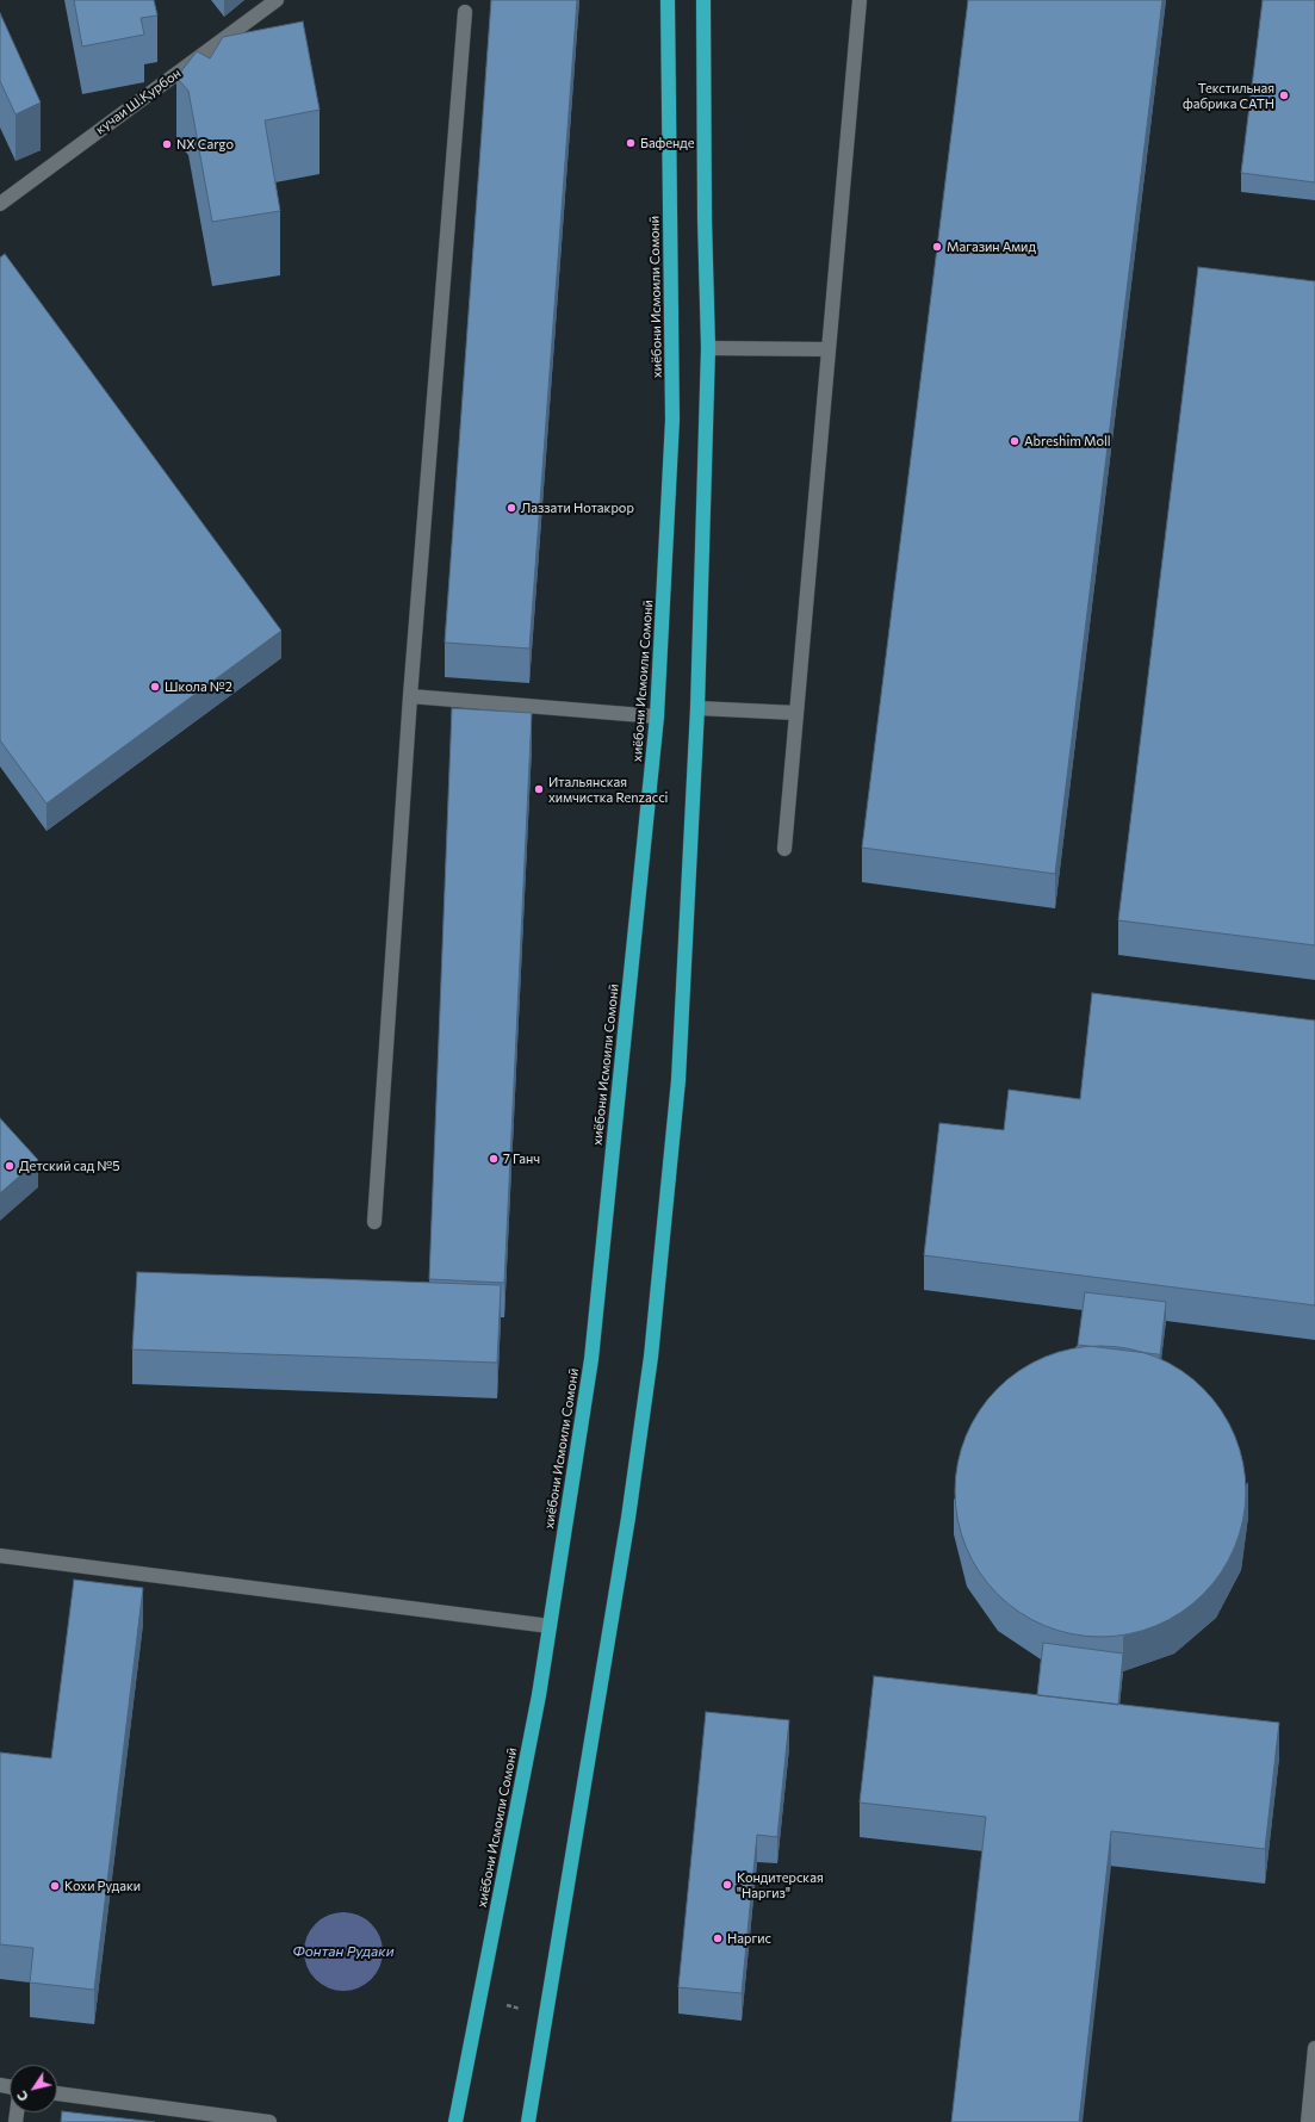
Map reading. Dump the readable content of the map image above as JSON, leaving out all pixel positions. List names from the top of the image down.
{
  "streets": {
    "highway": ["хиёбони Исмоили Сомонӣ"],
    "street": ["кучаи Ш.Қурбон"]
  },
  "water": ["Фонтан Рудаки"],
  "places": [
    "Текстильная фабрика САТН",
    "Бафенде",
    "NX Cargo",
    "Магазин Амид",
    "Abreshim Moll",
    "Лаззати Нотакрор",
    "Школа №2",
    "Итальянская химчистка Renzacci",
    "7 Ганч",
    "Детский сад №5",
    "Кондитерская \"Наргиз\"",
    "Кохи Рудаки",
    "Наргис"
  ],
  "north": "bottom left"
}
